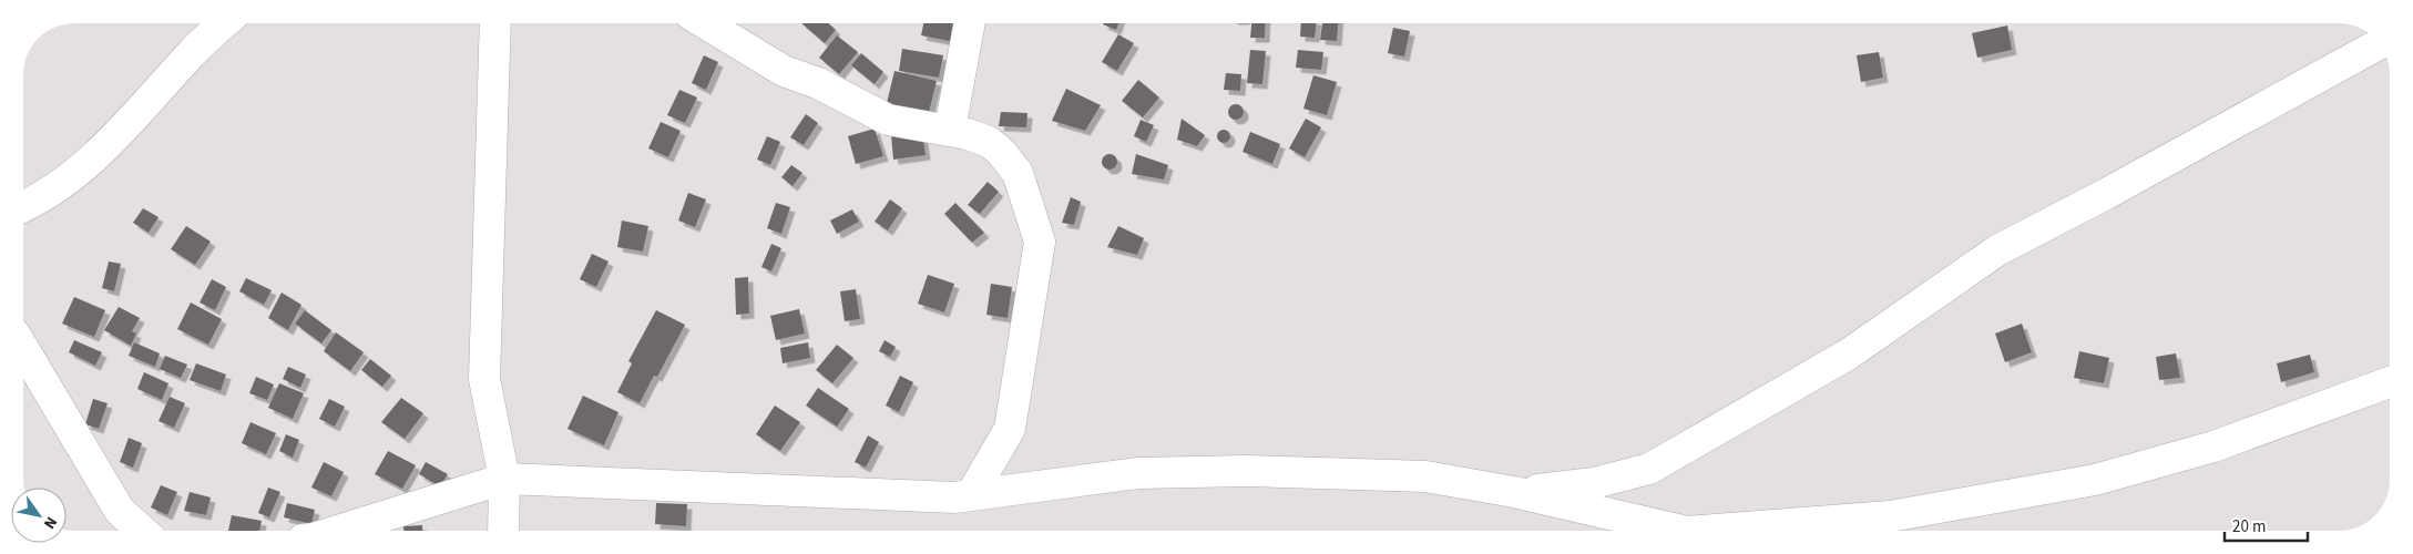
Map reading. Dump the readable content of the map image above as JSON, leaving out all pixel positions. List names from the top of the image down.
{
  "scale_bar": "20 m",
  "north": "bottom right"
}
